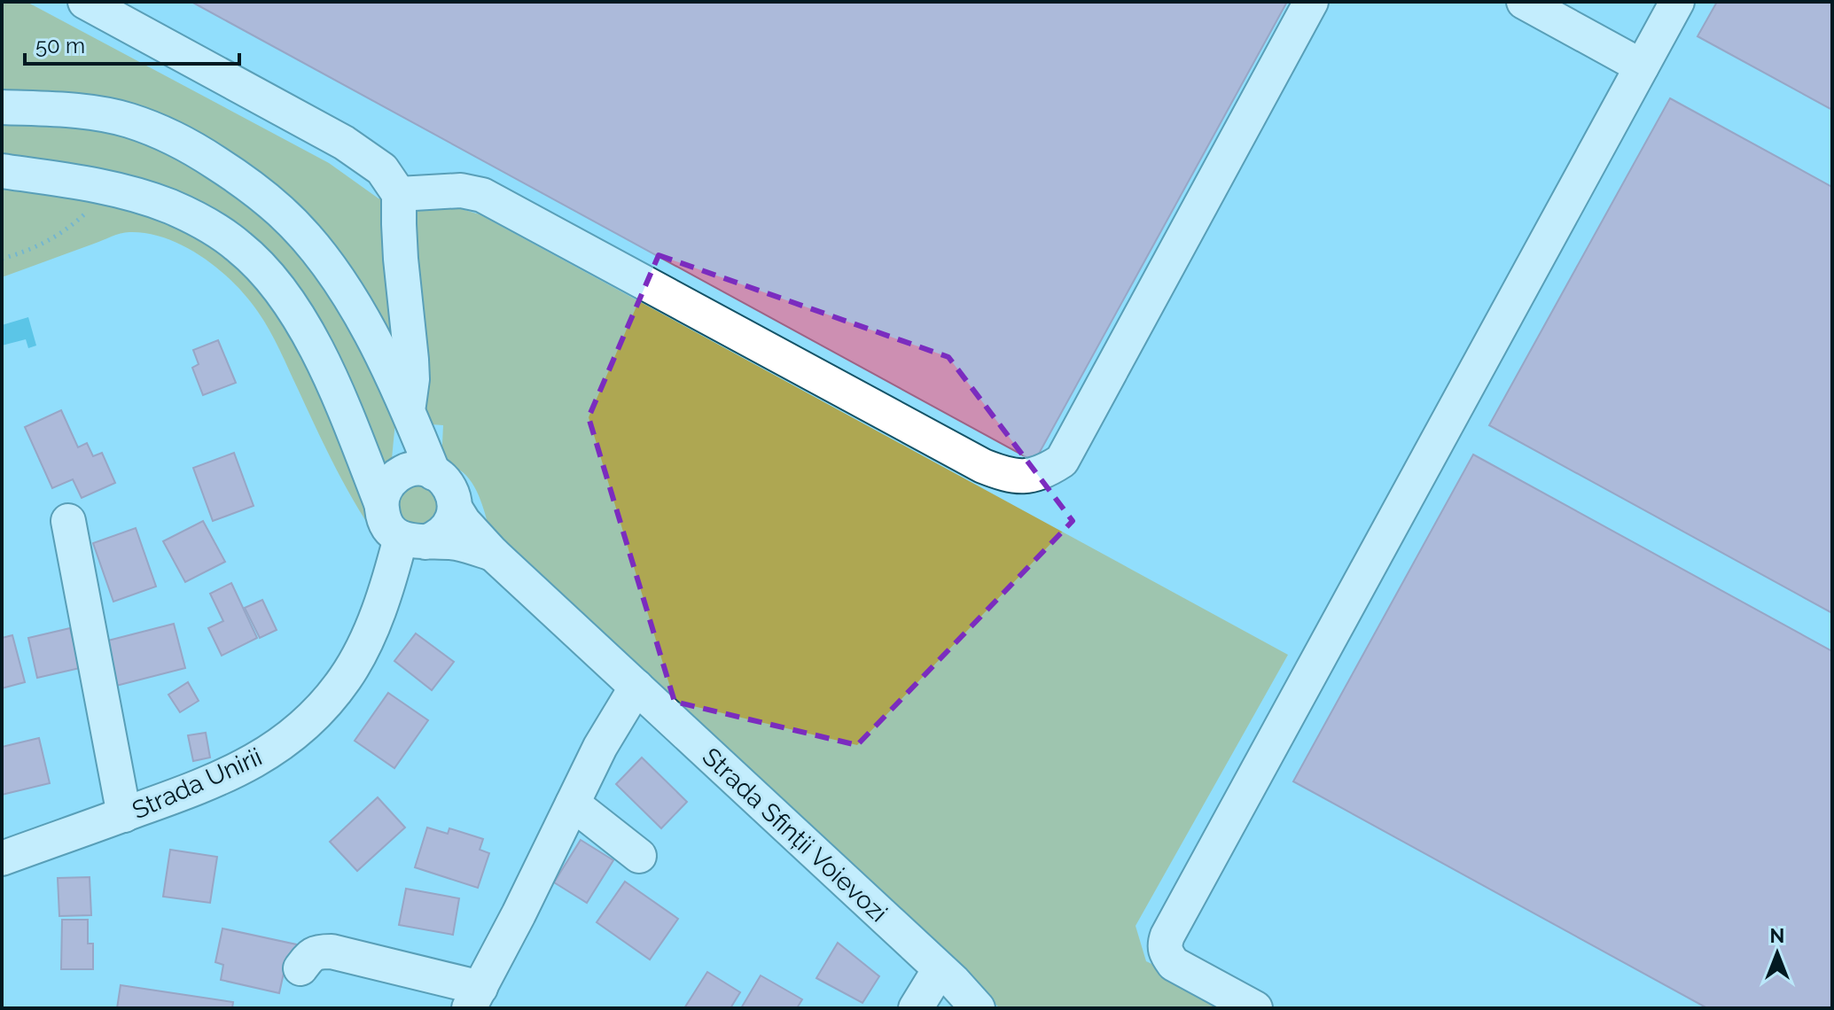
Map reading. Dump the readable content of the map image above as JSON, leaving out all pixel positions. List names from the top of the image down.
{
  "streets": {
    "street": ["Strada Unirii", "Strada Sfinții Voievozi"]
  },
  "crossings": [
    ["Strada Unirii", "Strada Sfinții Voievozi"]
  ],
  "scale_bar": "50 m",
  "north": "top"
}
